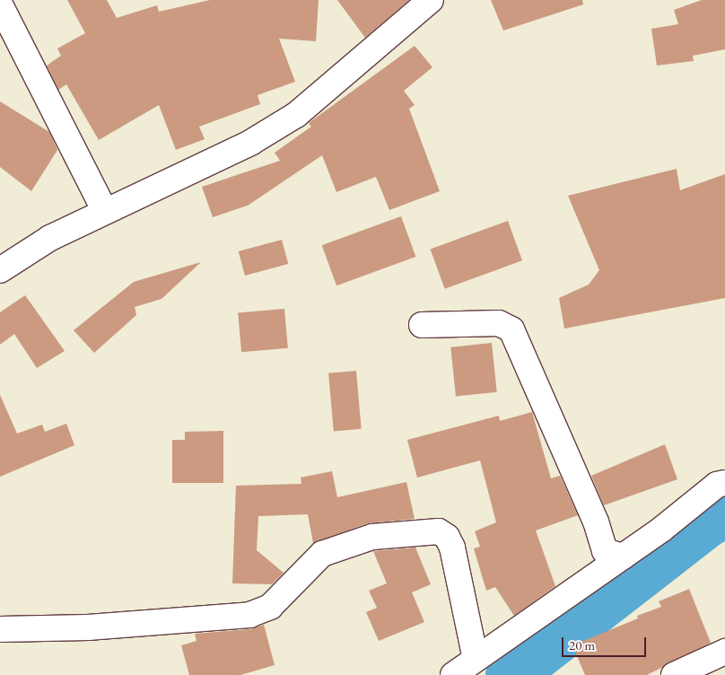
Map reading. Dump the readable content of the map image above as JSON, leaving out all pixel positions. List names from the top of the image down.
{
  "scale_bar": "20 m"
}
